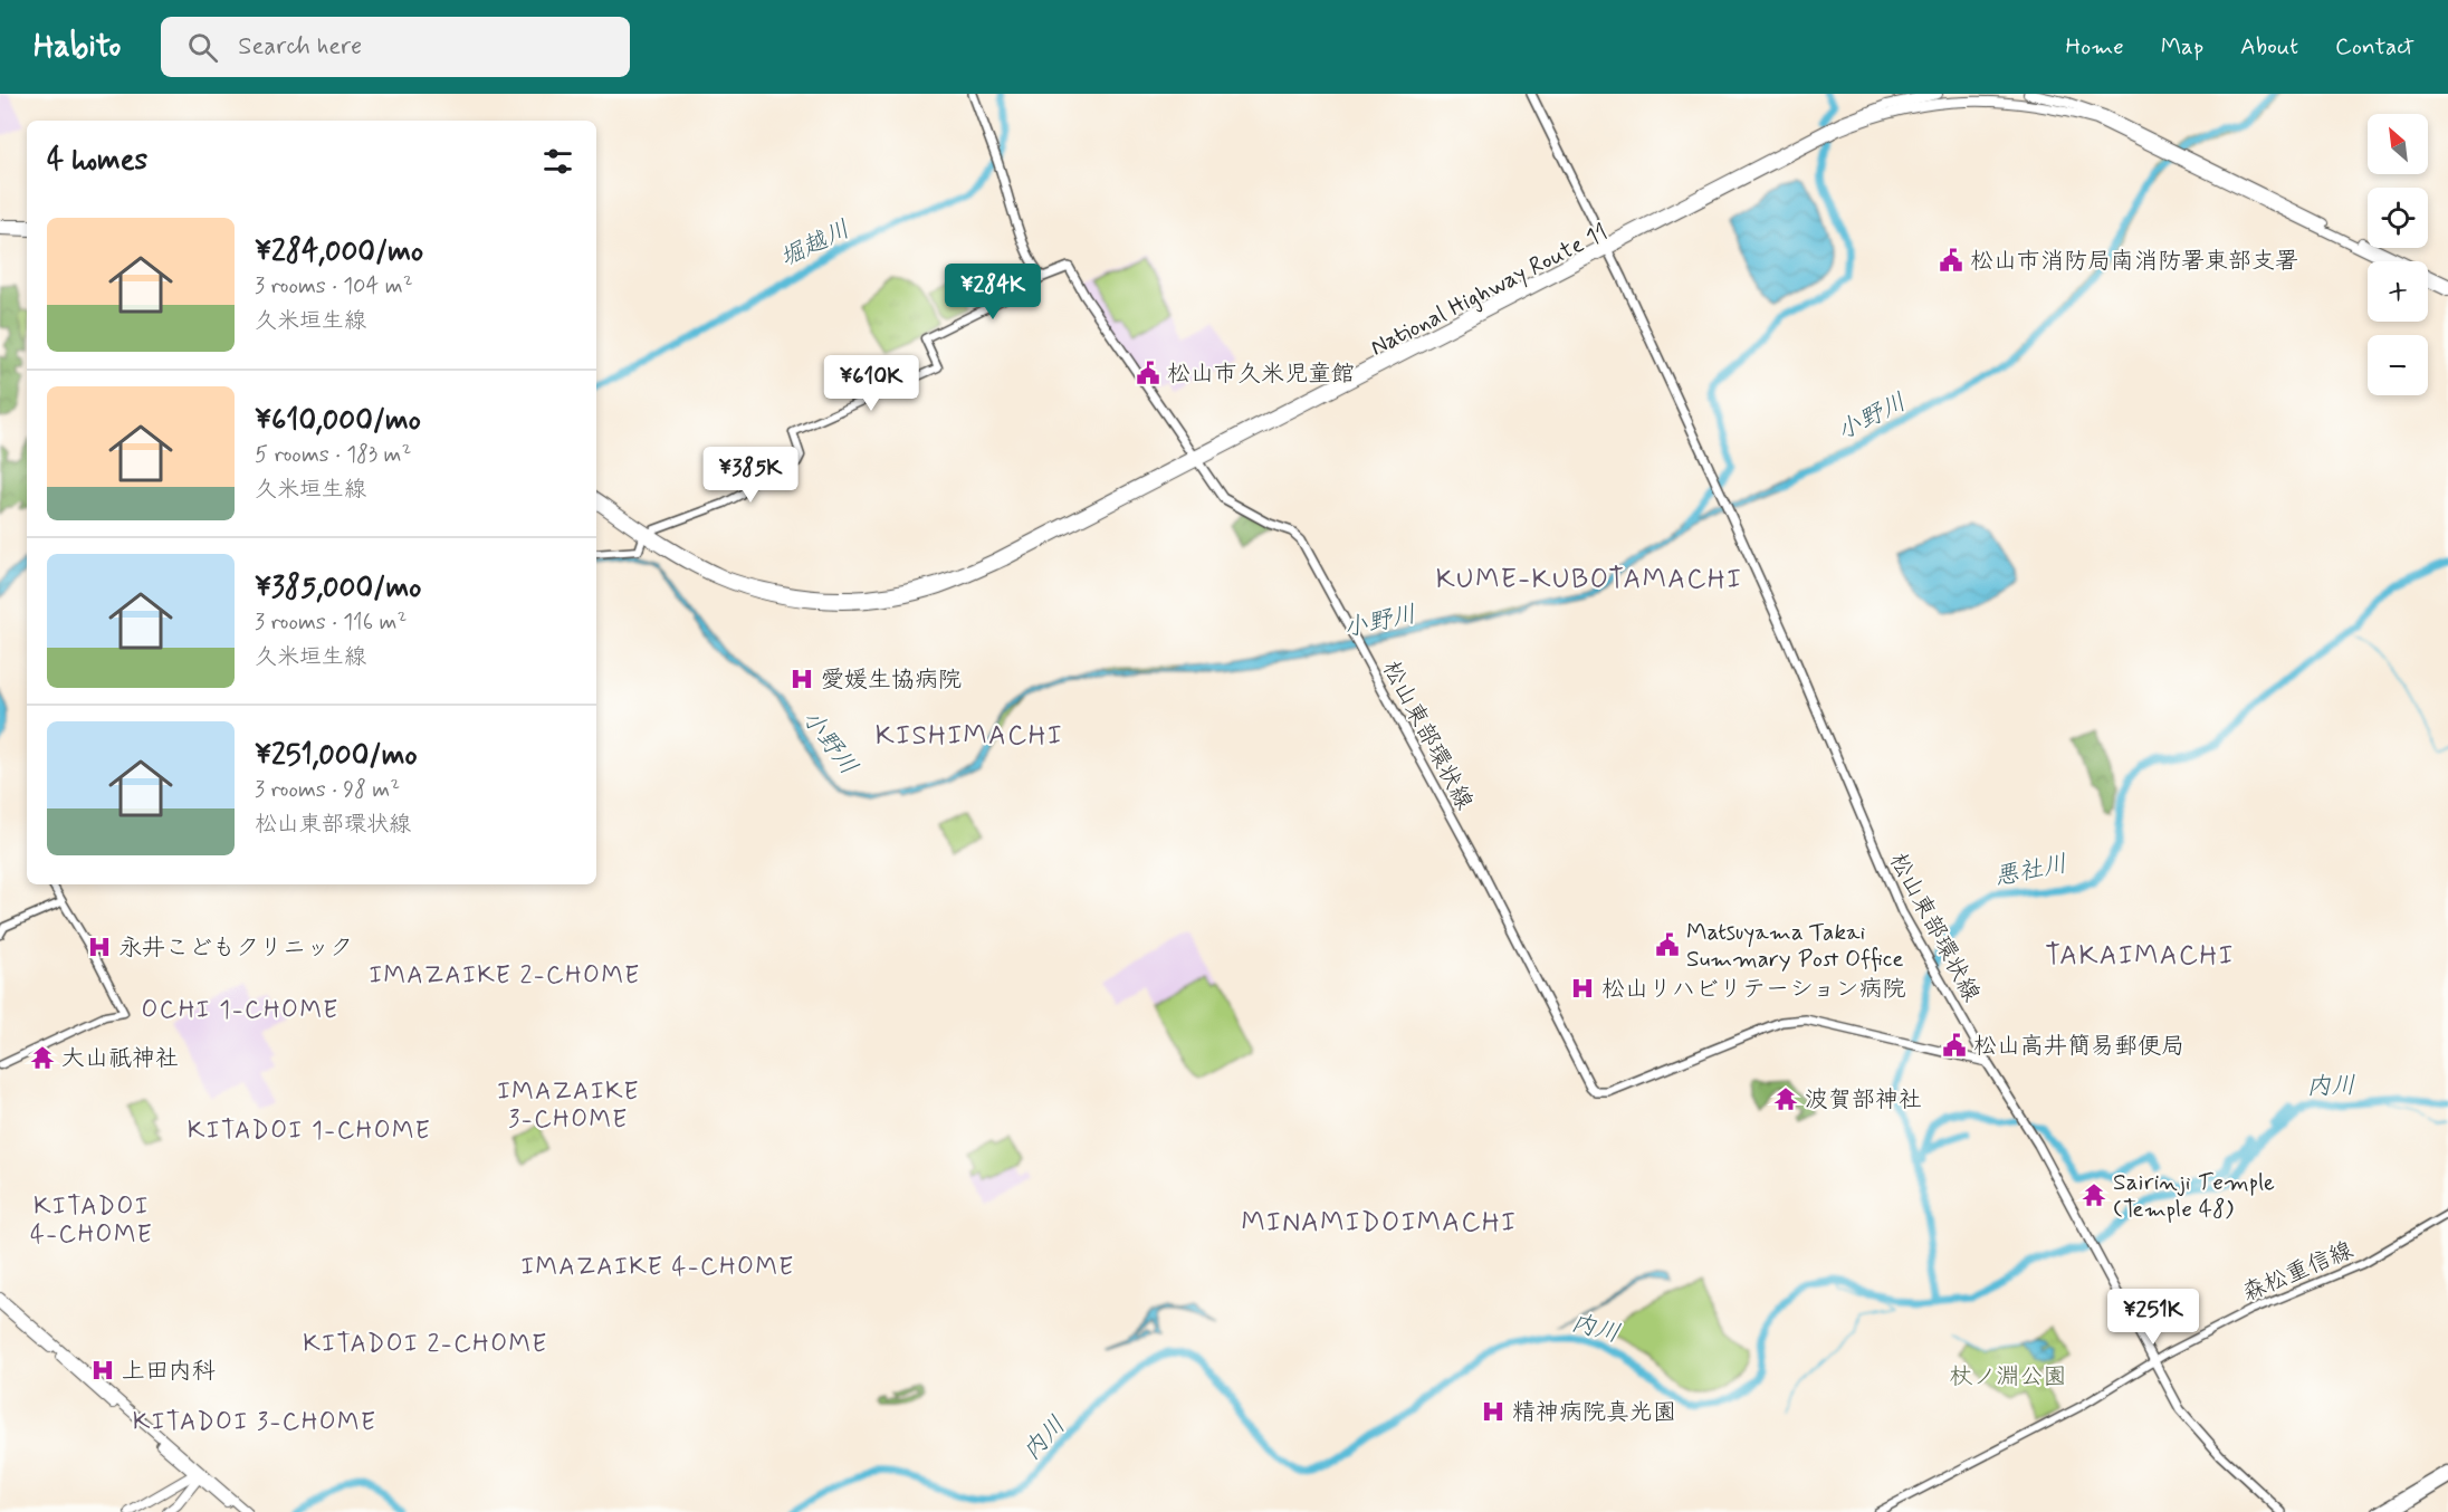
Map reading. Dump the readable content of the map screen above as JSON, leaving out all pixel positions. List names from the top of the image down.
{
  "streets": {
    "highway": ["National Highway Route 11"],
    "main road": ["松山東部環状線", "森松重信線"]
  },
  "crossings": [
    ["National Highway Route 11", "松山東部環状線"],
    ["松山東部環状線", "森松重信線"]
  ],
  "districts": [
    "KUME-KUBOTAMACHI",
    "KISHIMACHI",
    "TAKAIMACHI",
    "IMAZAIKE 2-CHOME",
    "OCHI 1-CHOME",
    "IMAZAIKE 3-CHOME",
    "KITADOI 1-CHOME",
    "KITADOI 4-CHOME",
    "MINAMIDOIMACHI",
    "IMAZAIKE 4-CHOME",
    "KITADOI 2-CHOME",
    "KITADOI 3-CHOME"
  ],
  "water": [
    "堀越川",
    "小野川",
    "悪社川",
    "内川"
  ],
  "parks": ["杖ノ淵公園"],
  "places": {
    "public building": [
      "松山市消防局南消防署東部支署",
      "松山市久米児童館",
      "Matsuyama Takai Summary Post Office",
      "松山高井簡易郵便局"
    ],
    "hospital": [
      "愛媛生協病院",
      "永井こどもクリニック",
      "松山リハビリテーション病院",
      "上田内科",
      "精神病院真光園"
    ],
    "temple": ["大山祇神社", "波賀部神社", "Sairinji Temple (Temple 48)"]
  },
  "north": "top left",
  "page": {
    "header": "Habito",
    "search": "Search here",
    "nav": [
      "Home",
      "Map",
      "About",
      "Contact"
    ],
    "map_buttons": ["+", "−"],
    "heading": "4 homes",
    "list": [
      {
        "name": "¥284,000/mo",
        "note": "3 rooms · 104 m² · 久米垣生線"
      },
      {
        "name": "¥610,000/mo",
        "note": "5 rooms · 183 m² · 久米垣生線"
      },
      {
        "name": "¥385,000/mo",
        "note": "3 rooms · 116 m² · 久米垣生線"
      },
      {
        "name": "¥251,000/mo",
        "note": "3 rooms · 98 m² · 松山東部環状線"
      }
    ],
    "price": [
      "¥284K",
      "¥610K",
      "¥385K",
      "¥251K"
    ]
  }
}
